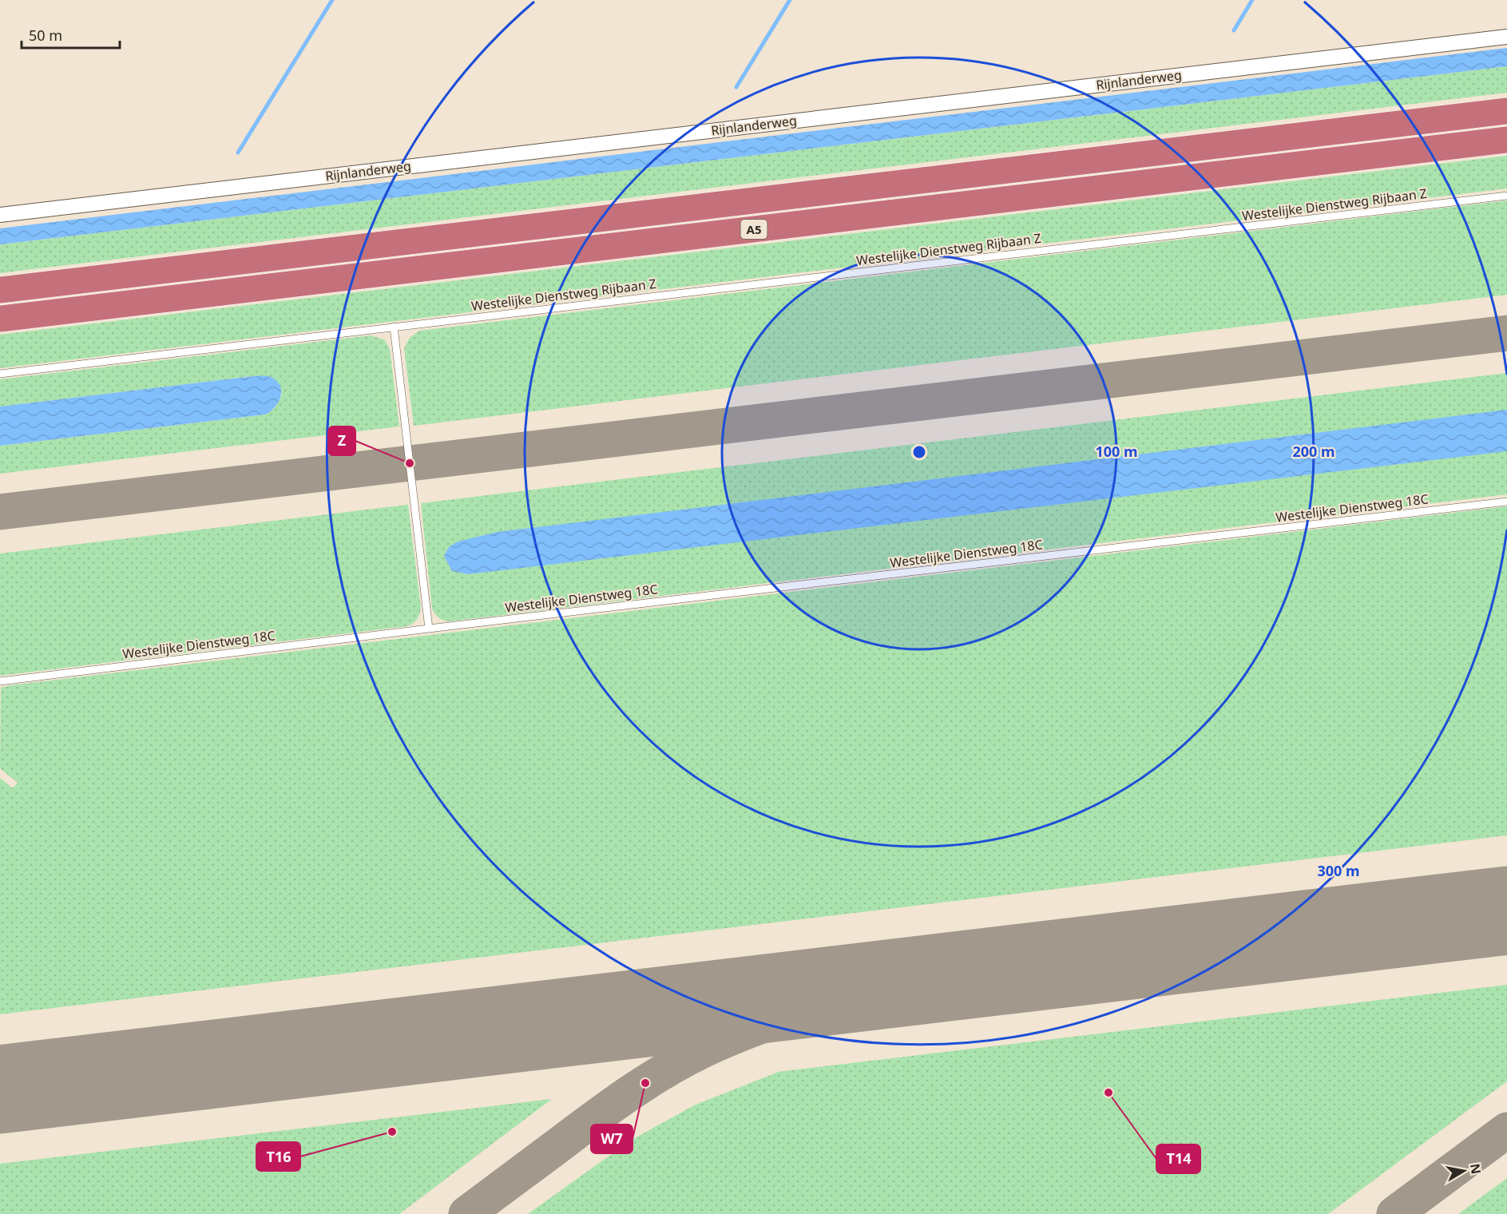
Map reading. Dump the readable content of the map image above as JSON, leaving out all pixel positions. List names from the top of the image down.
{
  "streets": {
    "highway": ["A5"],
    "street": ["Rijnlanderweg"],
    "lane": ["Westelijke Dienstweg Rijbaan Z", "Westelijke Dienstweg 18C"]
  },
  "places": [
    "Z",
    "W7",
    "T14",
    "T16"
  ],
  "scale_bar": "50 m",
  "north": "right",
  "rings": ["100 m", "200 m", "300 m"]
}
